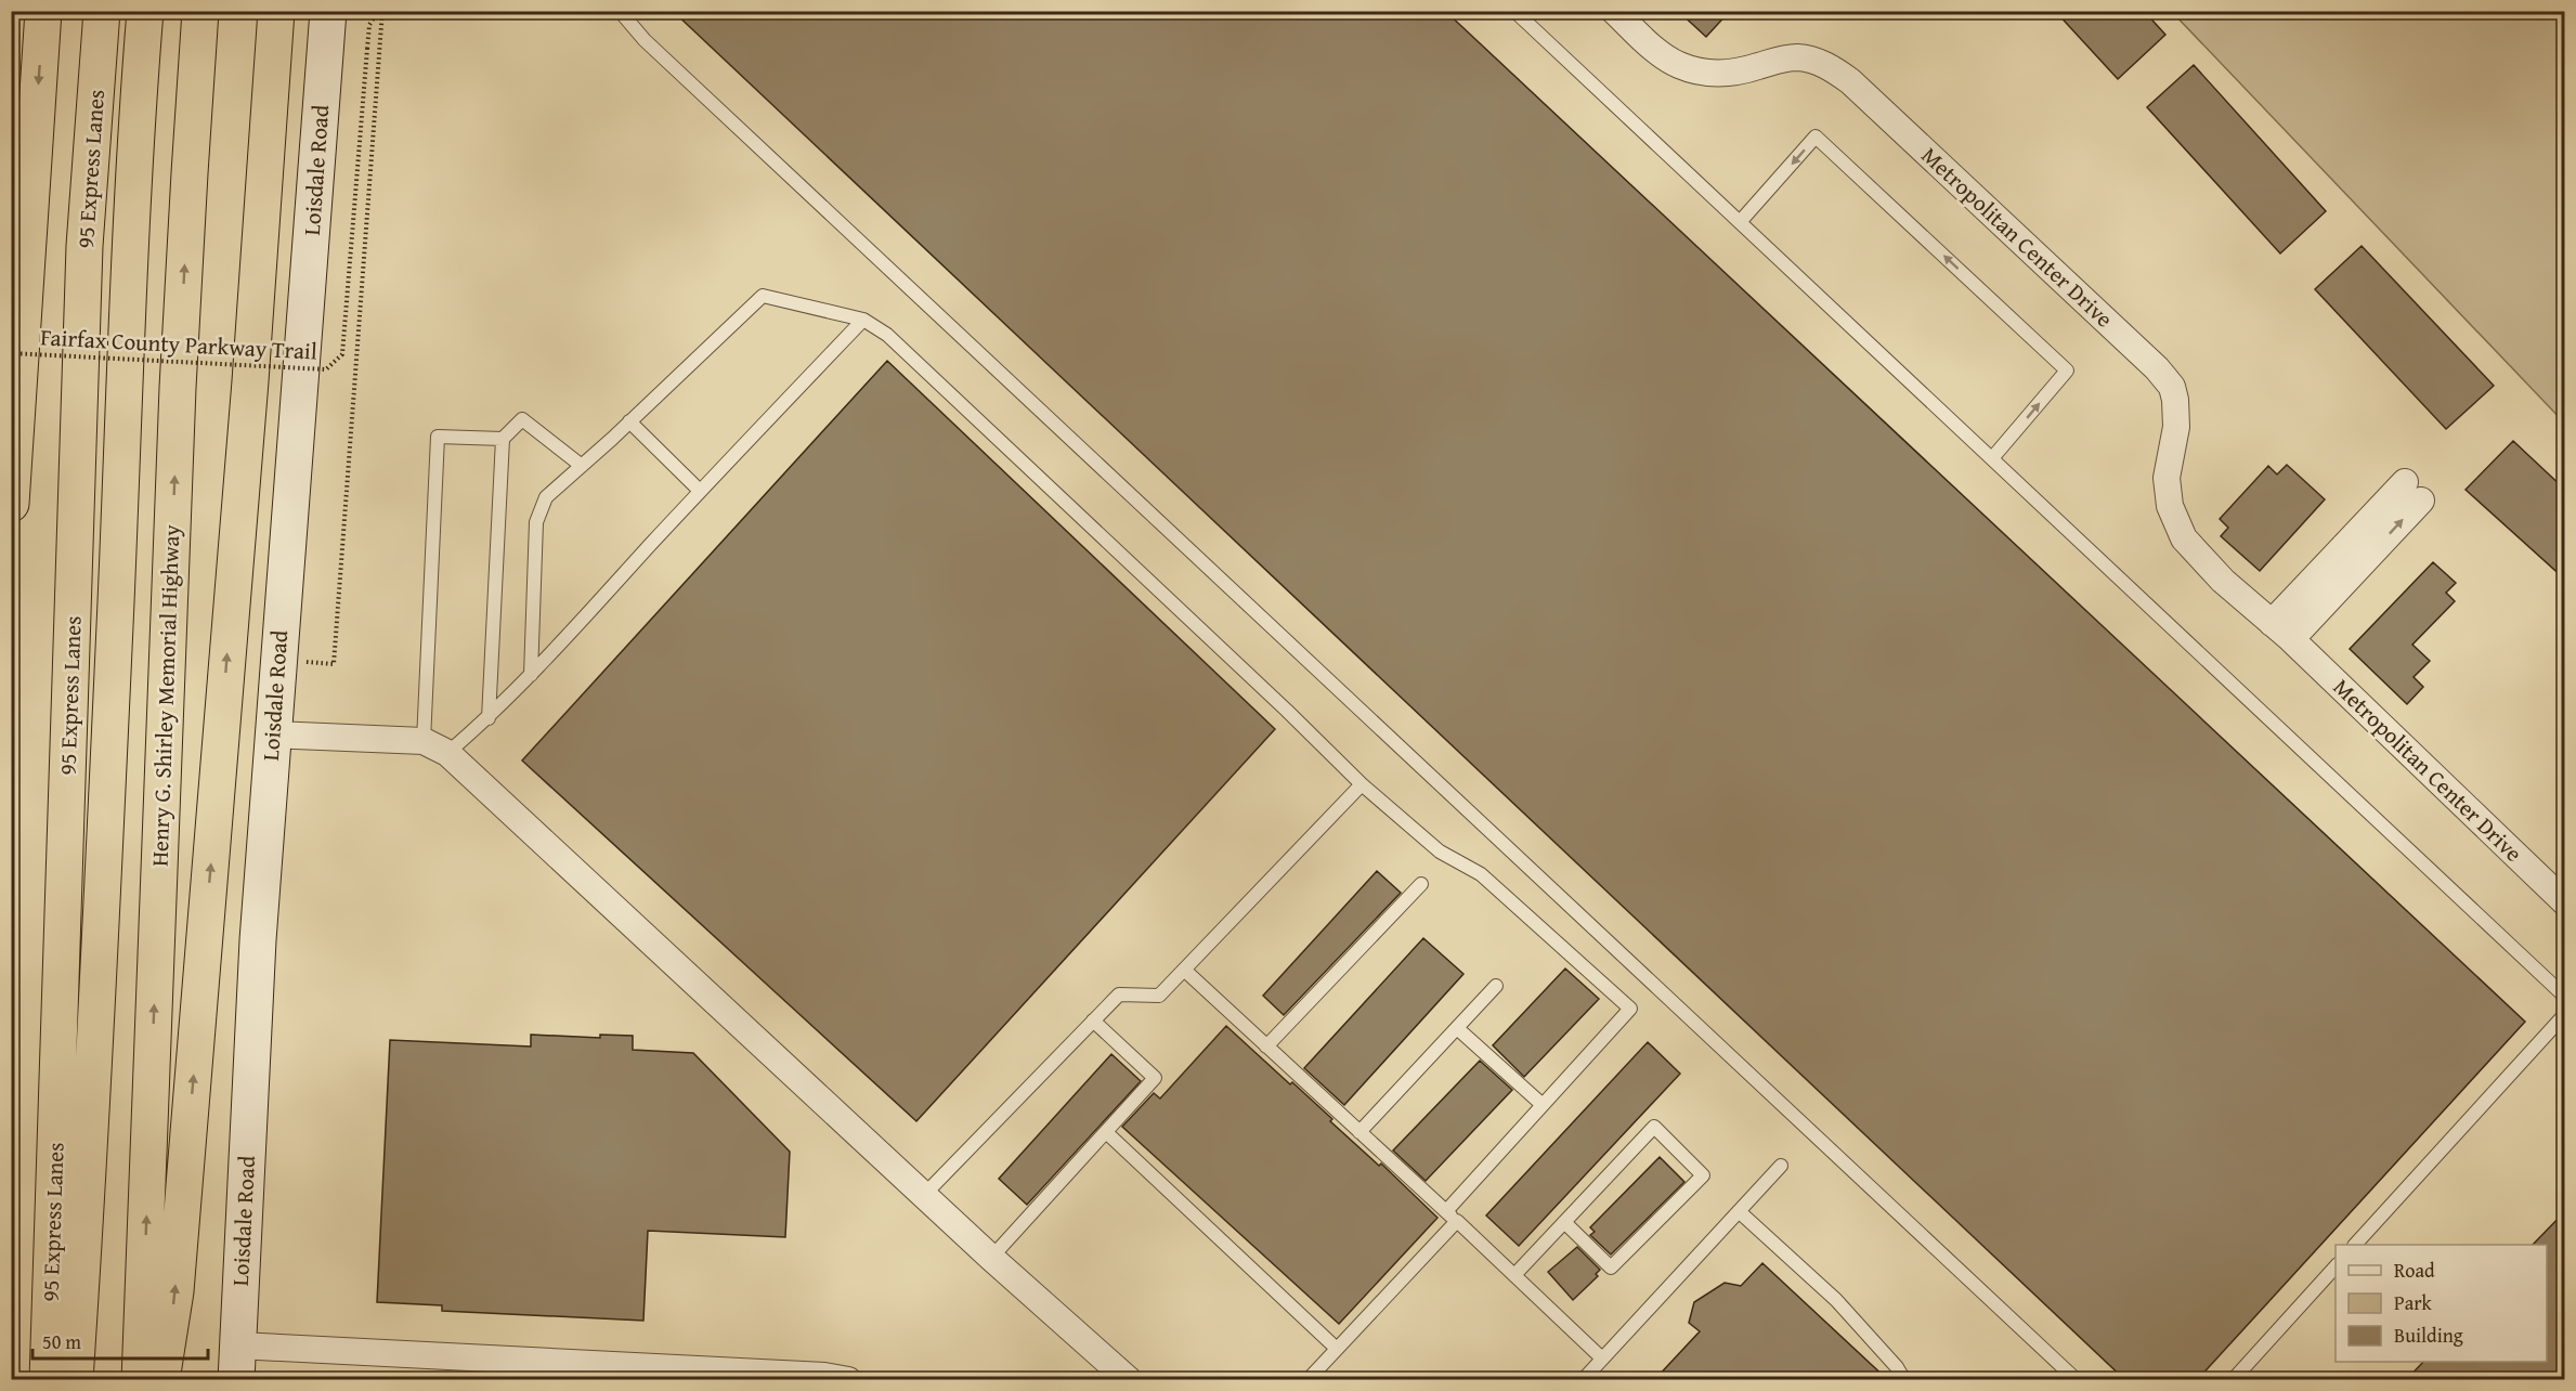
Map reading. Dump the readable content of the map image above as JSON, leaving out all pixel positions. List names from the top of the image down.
{
  "streets": {
    "highway": ["95 Express Lanes", "Henry G. Shirley Memorial Highway"],
    "main road": ["Loisdale Road"],
    "street": ["Metropolitan Center Drive"],
    "path": ["Fairfax County Parkway Trail"]
  },
  "legend": ["Road", "Park", "Building"],
  "scale_bar": "50 m"
}
